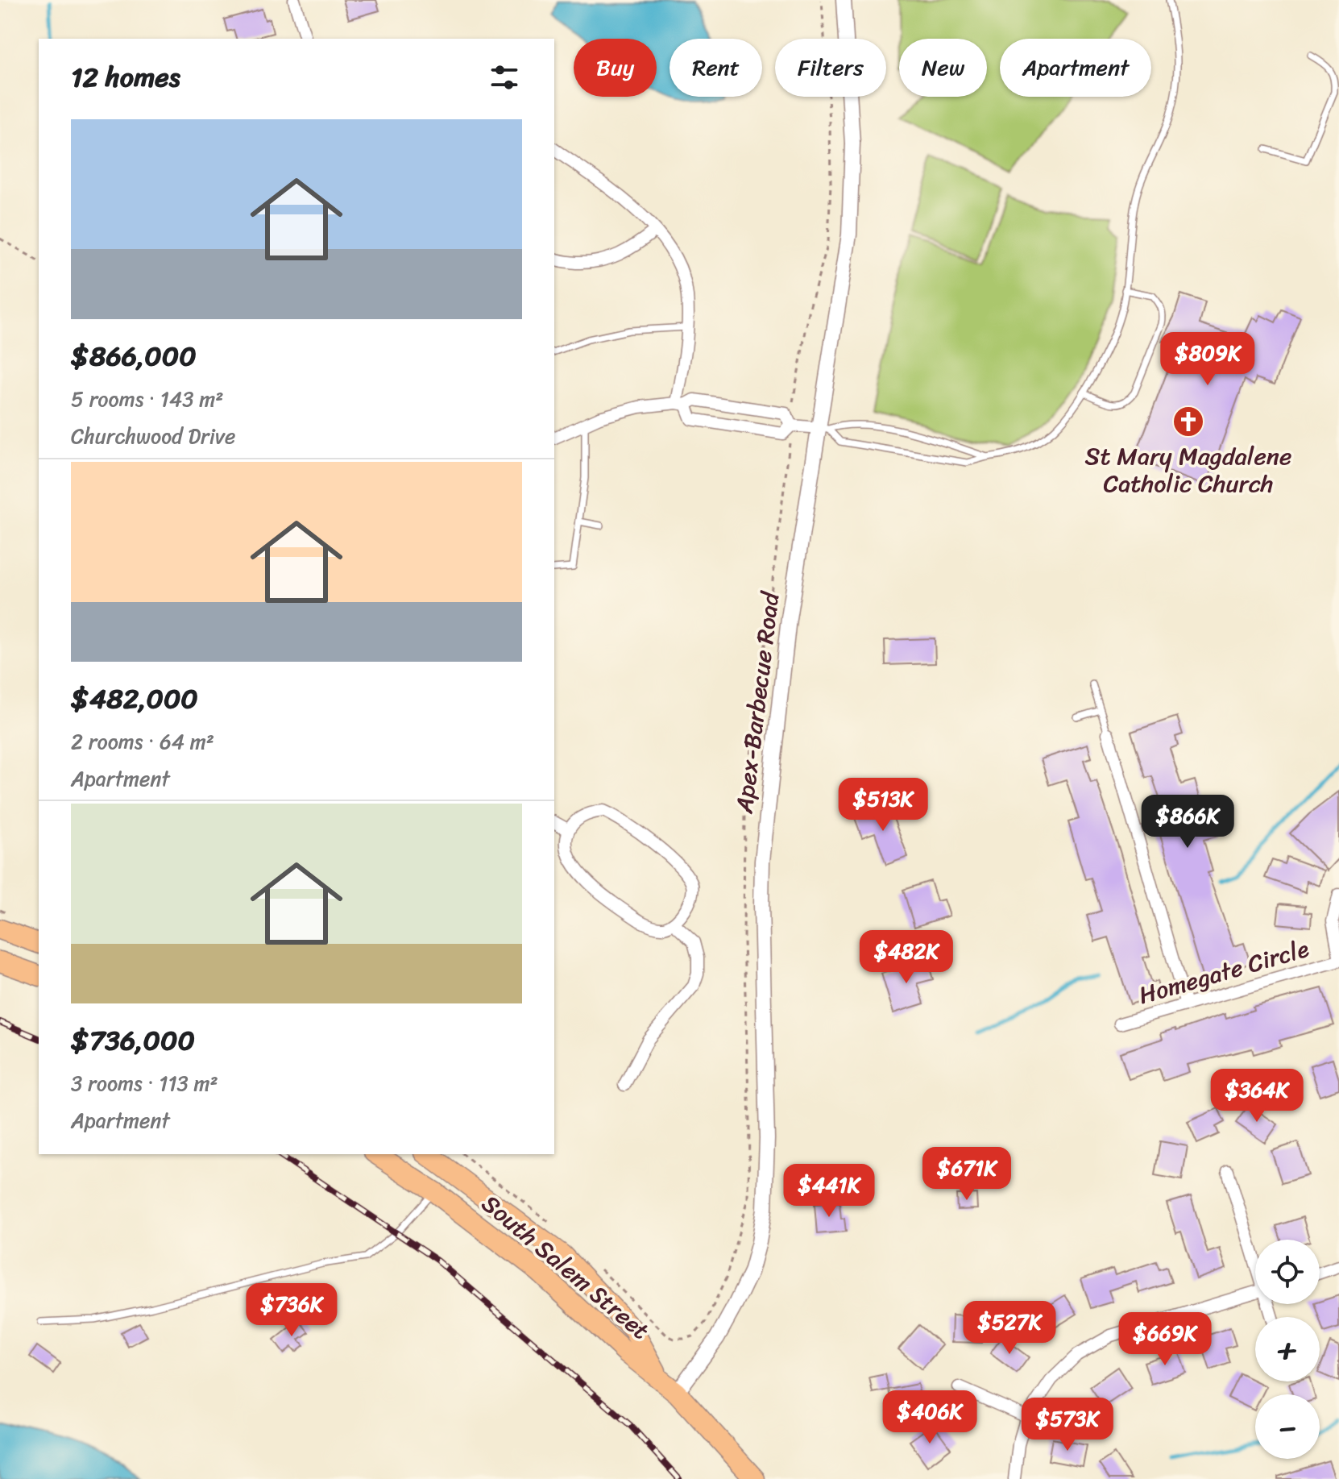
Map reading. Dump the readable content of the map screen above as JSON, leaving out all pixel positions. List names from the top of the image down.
{
  "streets": {
    "main road": ["South Salem Street"],
    "street": ["Apex-Barbecue Road", "Homegate Circle"]
  },
  "crossings": [
    ["Apex-Barbecue Road", "South Salem Street"]
  ],
  "places": {
    "church": ["St Mary Magdalene Catholic Church"]
  },
  "page": {
    "chip": [
      "Buy",
      "Rent",
      "Filters",
      "New",
      "Apartment"
    ],
    "heading": "12 homes",
    "list": [
      {
        "name": "$866,000",
        "note": "5 rooms · 143 m² · Churchwood Drive"
      },
      {
        "name": "$482,000",
        "note": "2 rooms · 64 m² · Apartment"
      },
      {
        "name": "$736,000",
        "note": "3 rooms · 113 m² · Apartment"
      }
    ],
    "price": [
      "$809K",
      "$513K",
      "$866K",
      "$482K",
      "$364K",
      "$671K",
      "$441K",
      "$736K",
      "$527K",
      "$669K",
      "$406K",
      "$573K"
    ],
    "map_buttons": ["+", "−"]
  }
}
